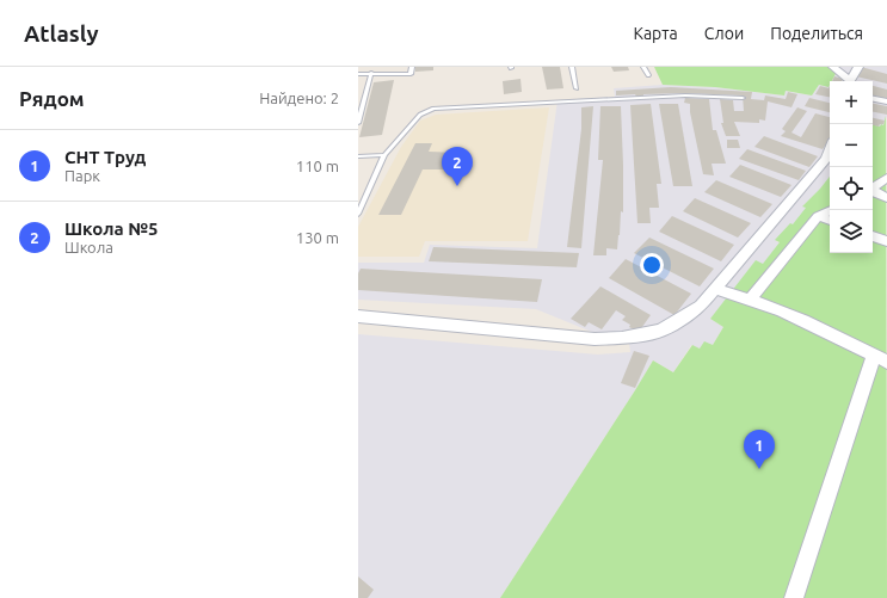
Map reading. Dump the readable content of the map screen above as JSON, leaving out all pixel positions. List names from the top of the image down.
{
  "page": {
    "header": "Atlasly",
    "nav": ["Карта", "Слои", "Поделиться"],
    "heading": ["Рядом", "Найдено: 2"],
    "map_buttons": ["+", "−"],
    "list": [
      {
        "mark": "1",
        "name": "СНТ Труд",
        "note": "Парк",
        "value": "110 m"
      },
      {
        "mark": "2",
        "name": "Школа №5",
        "note": "Школа",
        "value": "130 m"
      }
    ],
    "pins": ["2", "1"]
  }
}
